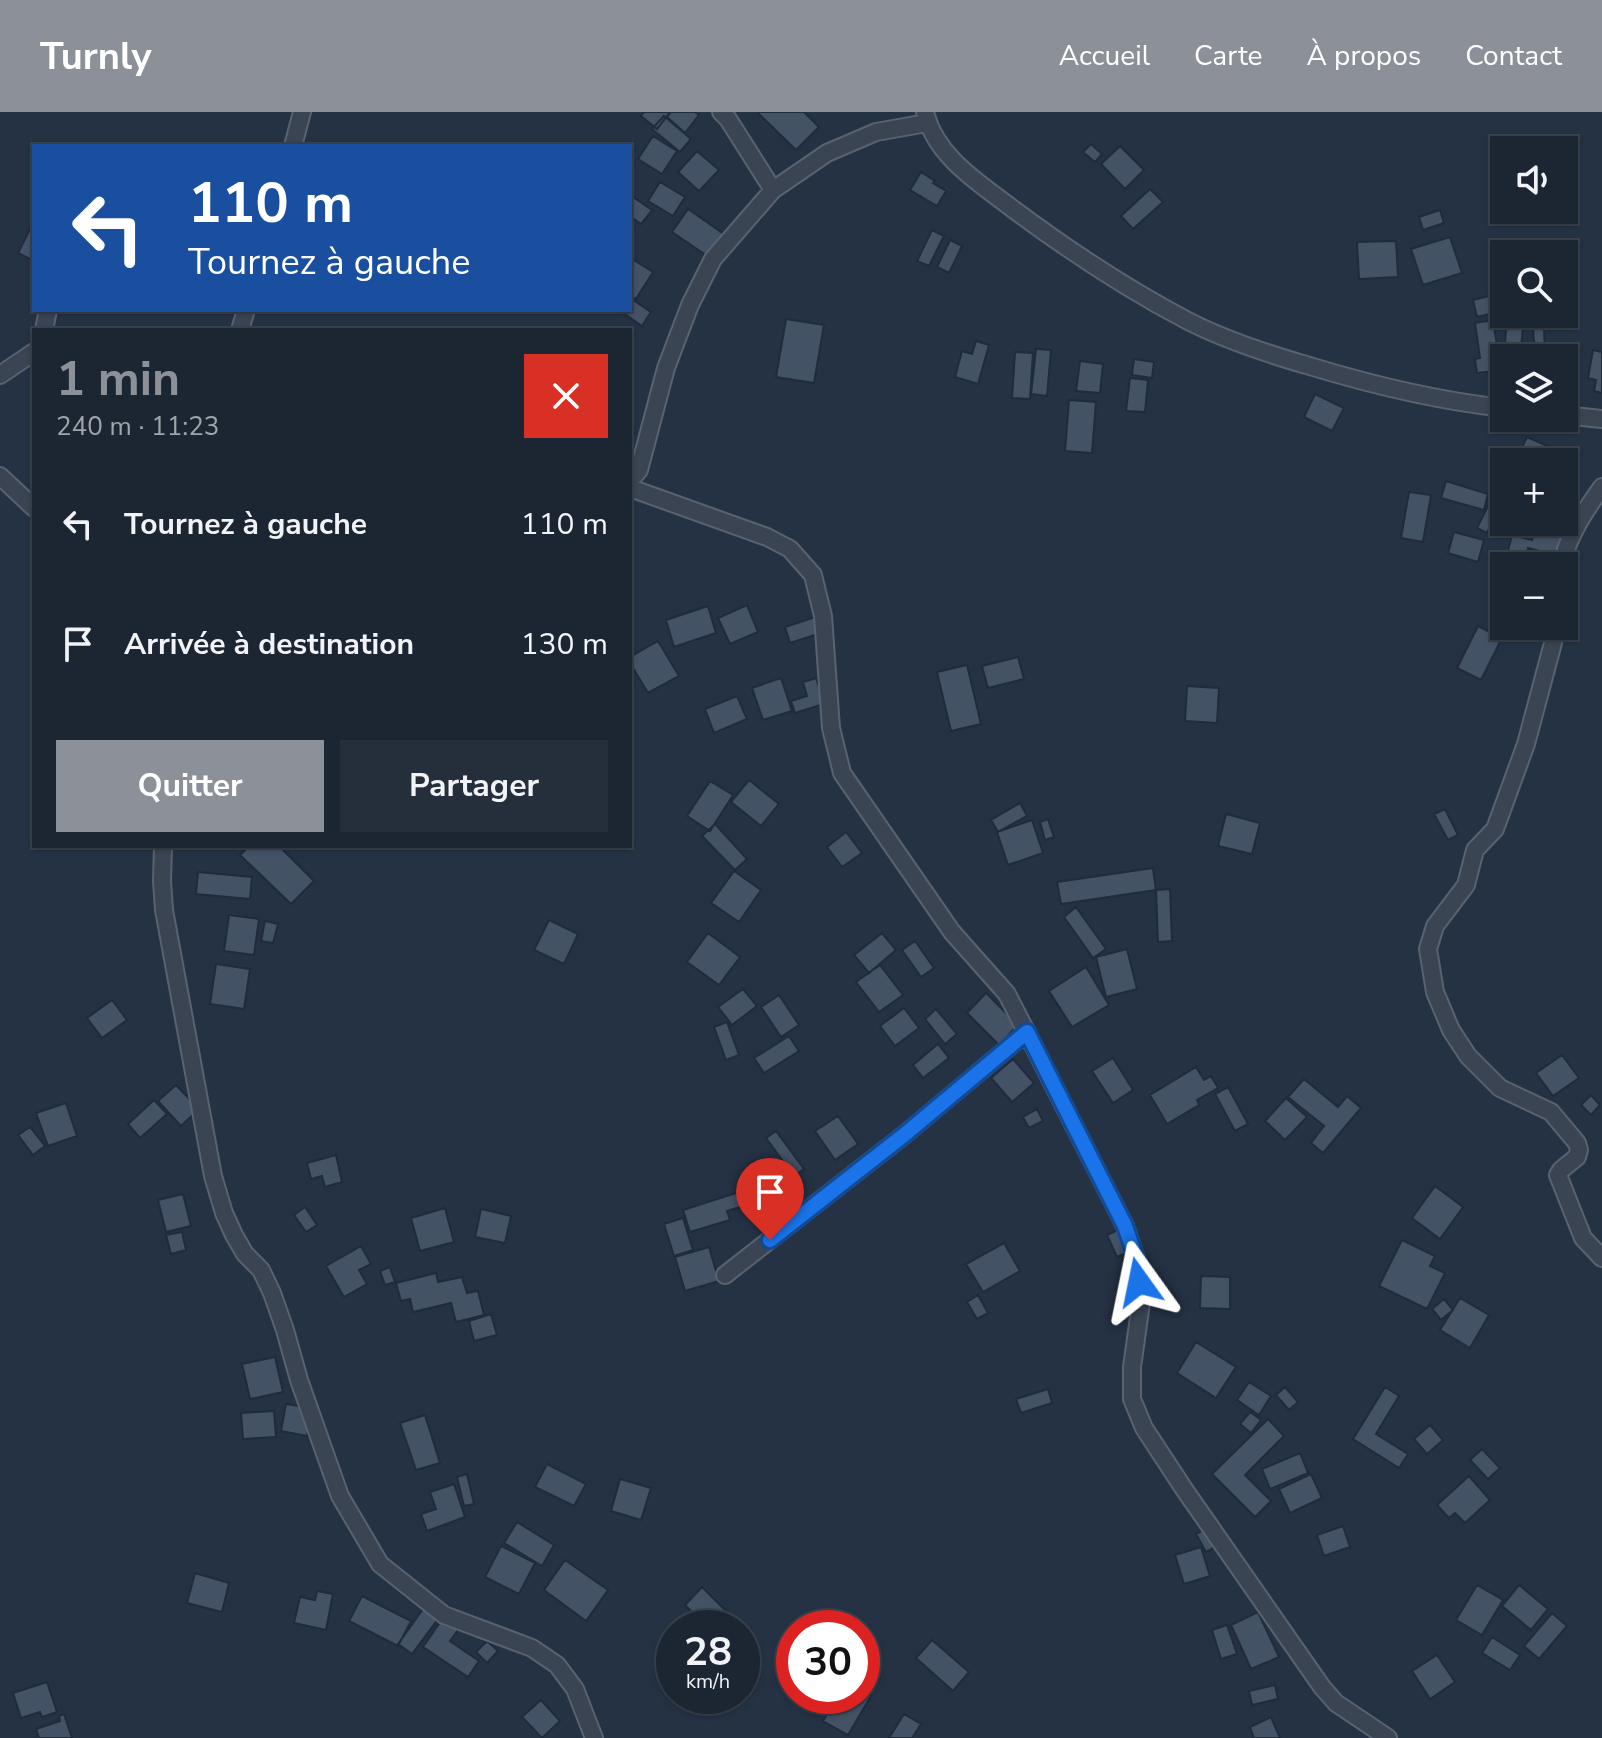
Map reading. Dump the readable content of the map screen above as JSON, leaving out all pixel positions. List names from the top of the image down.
{
  "page": {
    "header": "Turnly",
    "nav": [
      "Accueil",
      "Carte",
      "À propos",
      "Contact"
    ],
    "map_buttons": ["+", "−"],
    "turn": ["110 m", "Tournez à gauche"],
    "heading": ["1 min", "240 m · 11:23"],
    "list": [
      {
        "name": "Tournez à gauche",
        "value": "110 m"
      },
      {
        "name": "Arrivée à destination",
        "value": "130 m"
      }
    ],
    "buttons": ["Quitter", "Partager"],
    "speed": "28 km/h",
    "limit": "30"
  }
}
